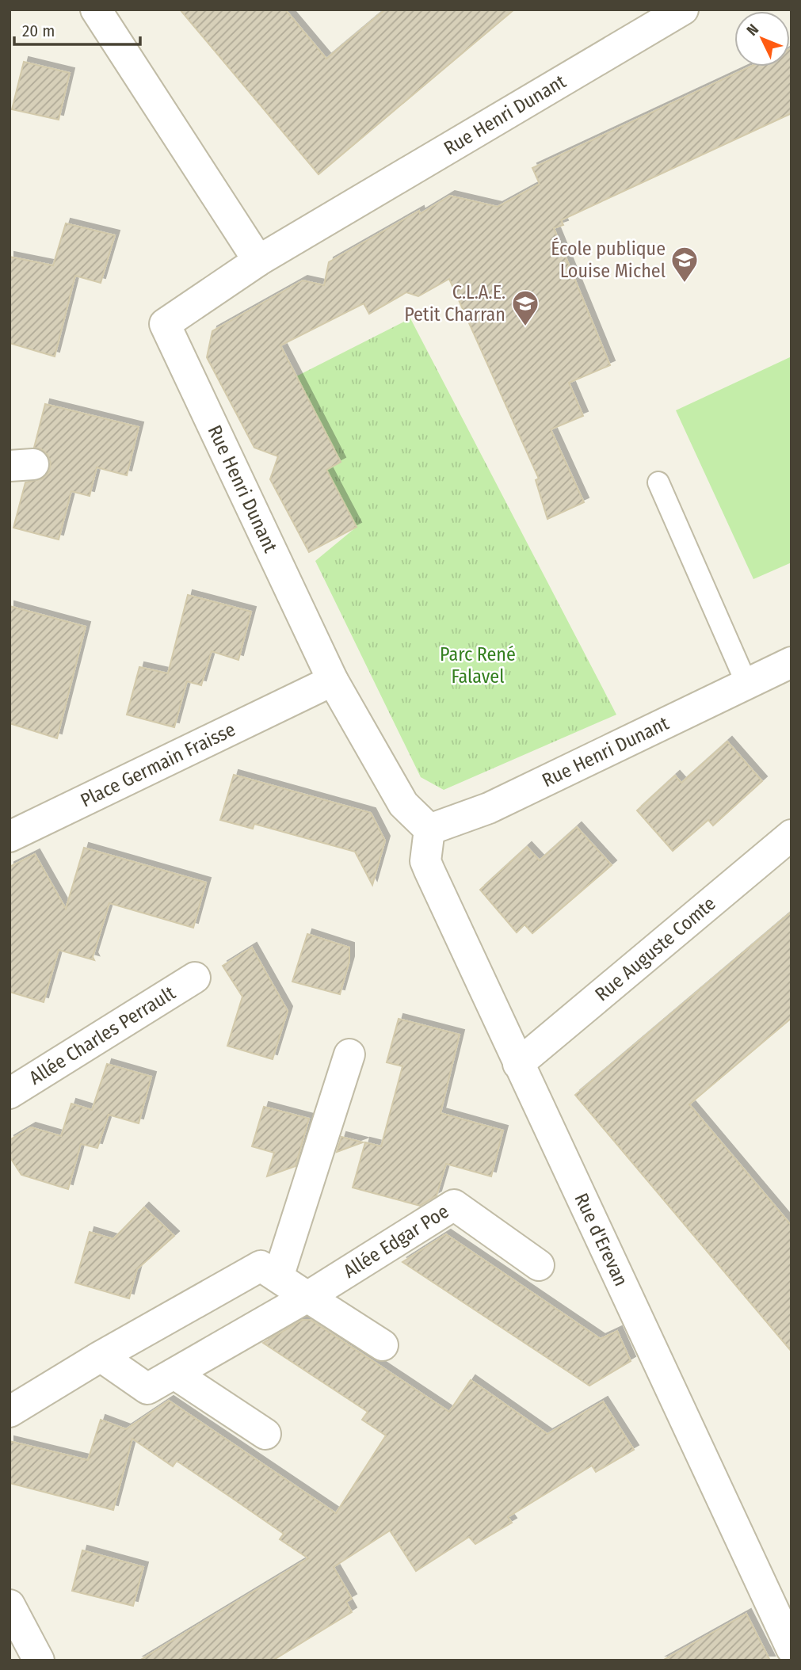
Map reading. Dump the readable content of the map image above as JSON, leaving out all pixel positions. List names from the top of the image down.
{
  "streets": {
    "street": [
      "Rue Henri Dunant",
      "Place Germain Fraisse",
      "Rue Auguste Comte",
      "Allée Charles Perrault",
      "Rue d'Erevan",
      "Allée Edgar Poe"
    ]
  },
  "crossings": [
    ["Rue Henri Dunant", "Place Germain Fraisse"],
    ["Rue Henri Dunant", "Rue d'Erevan"],
    ["Rue Auguste Comte", "Rue d'Erevan"]
  ],
  "parks": ["Parc René Falavel"],
  "places": {
    "school or university": ["École publique Louise Michel", "C.L.A.E. Petit Charran"]
  },
  "scale_bar": "20 m",
  "north": "top left"
}
